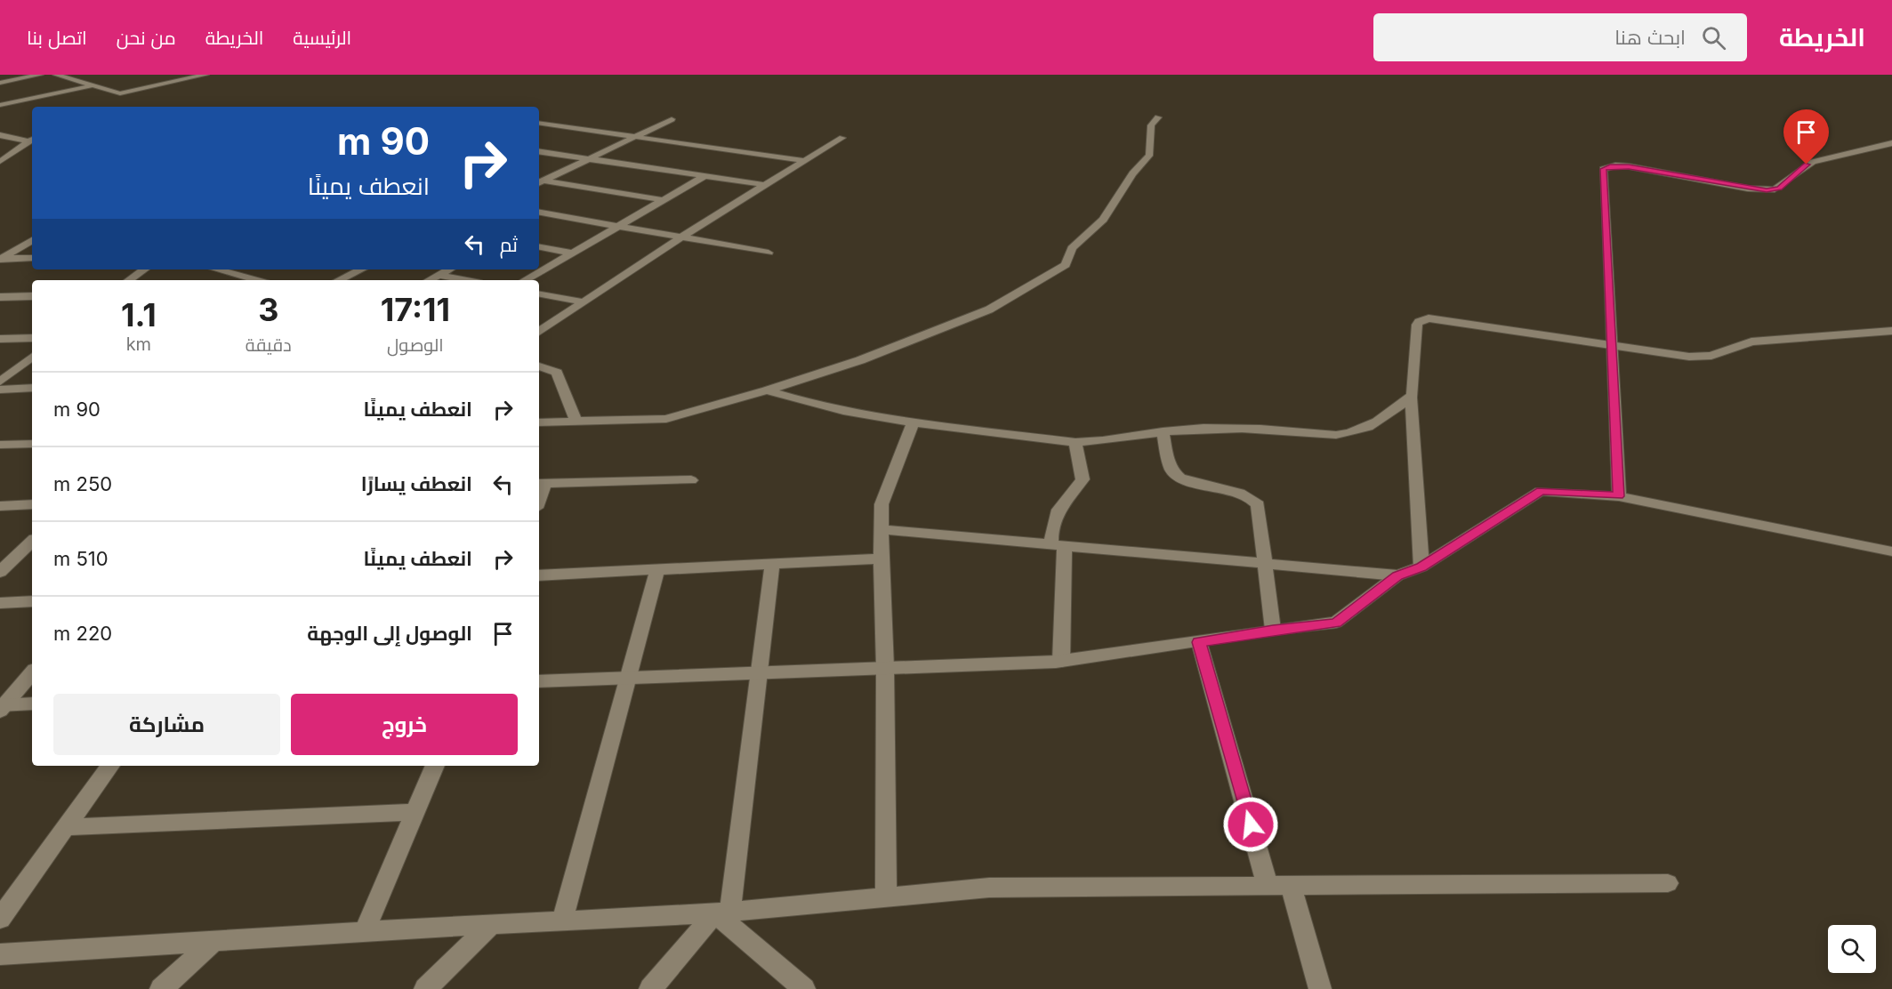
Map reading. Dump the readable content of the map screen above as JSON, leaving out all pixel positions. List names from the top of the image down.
{
  "page": {
    "header": "الخريطة",
    "search": "ابحث هنا",
    "nav": [
      "الرئيسية",
      "الخريطة",
      "من نحن",
      "اتصل بنا"
    ],
    "turn": ["90 m", "انعطف يمينًا"],
    "then": "ثم",
    "eta": [
      "17:11",
      "الوصول",
      "3",
      "دقيقة",
      "1.1",
      "km"
    ],
    "list": [
      {
        "name": "انعطف يمينًا",
        "value": "90 m"
      },
      {
        "name": "انعطف يسارًا",
        "value": "250 m"
      },
      {
        "name": "انعطف يمينًا",
        "value": "510 m"
      },
      {
        "name": "الوصول إلى الوجهة",
        "value": "220 m"
      }
    ],
    "buttons": ["خروج", "مشاركة"]
  }
}
